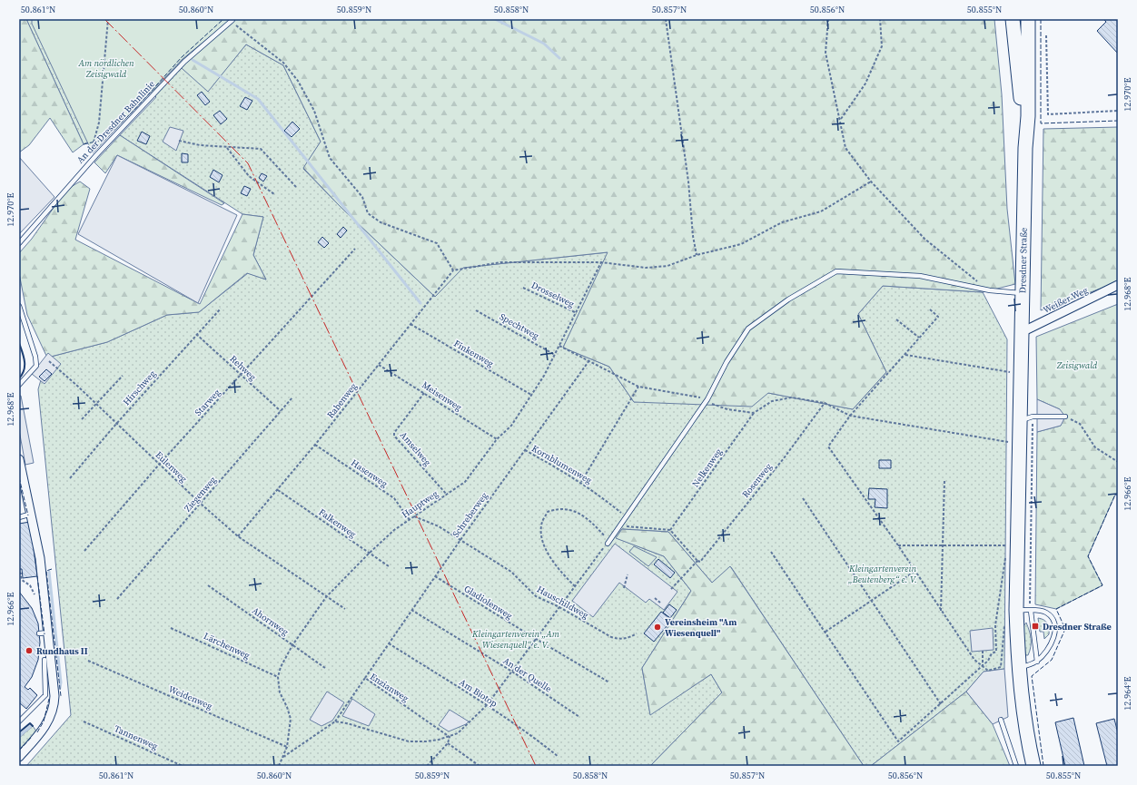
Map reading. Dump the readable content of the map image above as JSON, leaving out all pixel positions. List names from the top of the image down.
{
  "streets": {
    "main road": ["Dresdner Straße"],
    "street": ["Weißer Weg"],
    "lane": ["An der Dresdner Bahnlinie"],
    "path": [
      "Drosselweg",
      "Spechtweg",
      "Finkenweg",
      "Rehweg",
      "Hirschweg",
      "Meisenweg",
      "Rabenweg",
      "Starweg",
      "Amselweg",
      "Kornblumenweg",
      "Eulenweg",
      "Nelkenweg",
      "Hasenweg",
      "Rosenweg",
      "Ziegenweg",
      "Hauptweg",
      "Schreberweg",
      "Falkenweg",
      "Gladiolenweg",
      "Hauschildweg",
      "Ahornweg",
      "Lärchenweg",
      "An der Quelle",
      "Enzianweg",
      "Am Biotop",
      "Weidenweg",
      "Tannenweg"
    ]
  },
  "crossings": [
    ["Dresdner Straße", "Weißer Weg"],
    ["Drosselweg", "Hauptweg"],
    ["Spechtweg", "Hauptweg"],
    ["Finkenweg", "Rabenweg"],
    ["Finkenweg", "Hauptweg"],
    ["Rehweg", "Hirschweg"],
    ["Rehweg", "Starweg"],
    ["Rehweg", "Ziegenweg"],
    ["Hirschweg", "Eulenweg"],
    ["Meisenweg", "Rabenweg"],
    ["Meisenweg", "Amselweg"],
    ["Meisenweg", "Hauptweg"],
    ["Rabenweg", "Eulenweg"],
    ["Rabenweg", "Hasenweg"],
    ["Rabenweg", "Falkenweg"],
    ["Starweg", "Eulenweg"],
    ["Amselweg", "Hauptweg"],
    ["Kornblumenweg", "Schreberweg"],
    ["Eulenweg", "Ziegenweg"],
    ["Eulenweg", "Hauptweg"],
    ["Hasenweg", "Hauptweg"],
    ["Hauptweg", "Falkenweg"],
    ["Hauptweg", "Hauschildweg"],
    ["Hauptweg", "Ahornweg"],
    ["Hauptweg", "Lärchenweg"],
    ["Schreberweg", "Gladiolenweg"],
    ["Schreberweg", "Hauschildweg"],
    ["Schreberweg", "An der Quelle"],
    ["Schreberweg", "Enzianweg"],
    ["Schreberweg", "Am Biotop"]
  ],
  "parks": [
    "Am nördlichen Zeisigwald",
    "Zeisigwald",
    "Kleingartenverein „Beutenberg“ e. V.",
    "Kleingartenverein „Am Wiesenquell“ e. V."
  ],
  "places": {
    "transit": ["Dresdner Straße"],
    "other": ["Vereinsheim \"Am Wiesenquell\"", "Rundhaus II"]
  },
  "coordinates": [
    "50.861°N",
    "50.860°N",
    "50.859°N",
    "50.858°N",
    "50.857°N",
    "50.856°N",
    "50.855°N",
    "12.970°E",
    "12.968°E",
    "12.966°E",
    "12.964°E"
  ]
}
